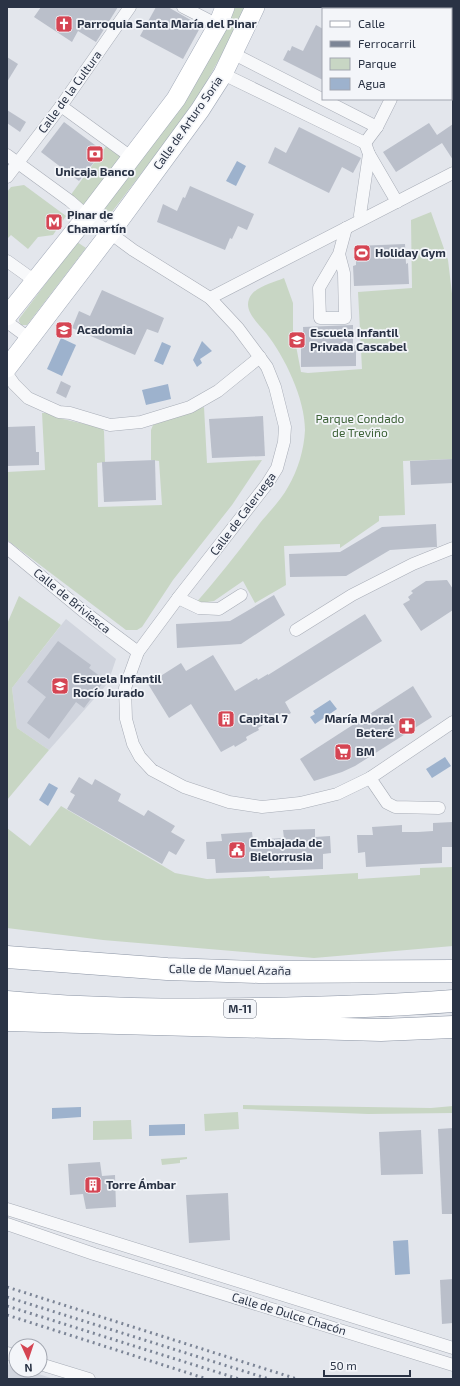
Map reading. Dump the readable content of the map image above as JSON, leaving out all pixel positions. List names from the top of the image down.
{
  "streets": {
    "highway": ["Calle de Manuel Azaña", "M-11"],
    "main road": ["Calle de Arturo Soria"],
    "street": [
      "Calle de la Cultura",
      "Calle de Caleruega",
      "Calle de Briviesca",
      "Calle de Dulce Chacón"
    ]
  },
  "crossings": [
    ["Calle de Arturo Soria", "Calle de Caleruega"],
    ["Calle de Caleruega", "Calle de Briviesca"]
  ],
  "parks": ["Parque Condado de Treviño"],
  "places": {
    "church": ["Parroquia Santa María del Pinar"],
    "bank": ["Unicaja Banco"],
    "metro station": ["Pinar de Chamartín"],
    "sports": ["Holiday Gym"],
    "school or university": ["Acadomia", "Escuela Infantil Privada Cascabel", "Escuela Infantil Rocío Jurado"],
    "building": ["Capital 7", "Torre Ámbar"],
    "pharmacy": ["María Moral Beteré"],
    "supermarket": ["BM"],
    "public building": ["Embajada de Bielorrusia"]
  },
  "legend": [
    "Calle",
    "Ferrocarril",
    "Parque",
    "Agua"
  ],
  "scale_bar": "50 m",
  "north": "bottom"
}
